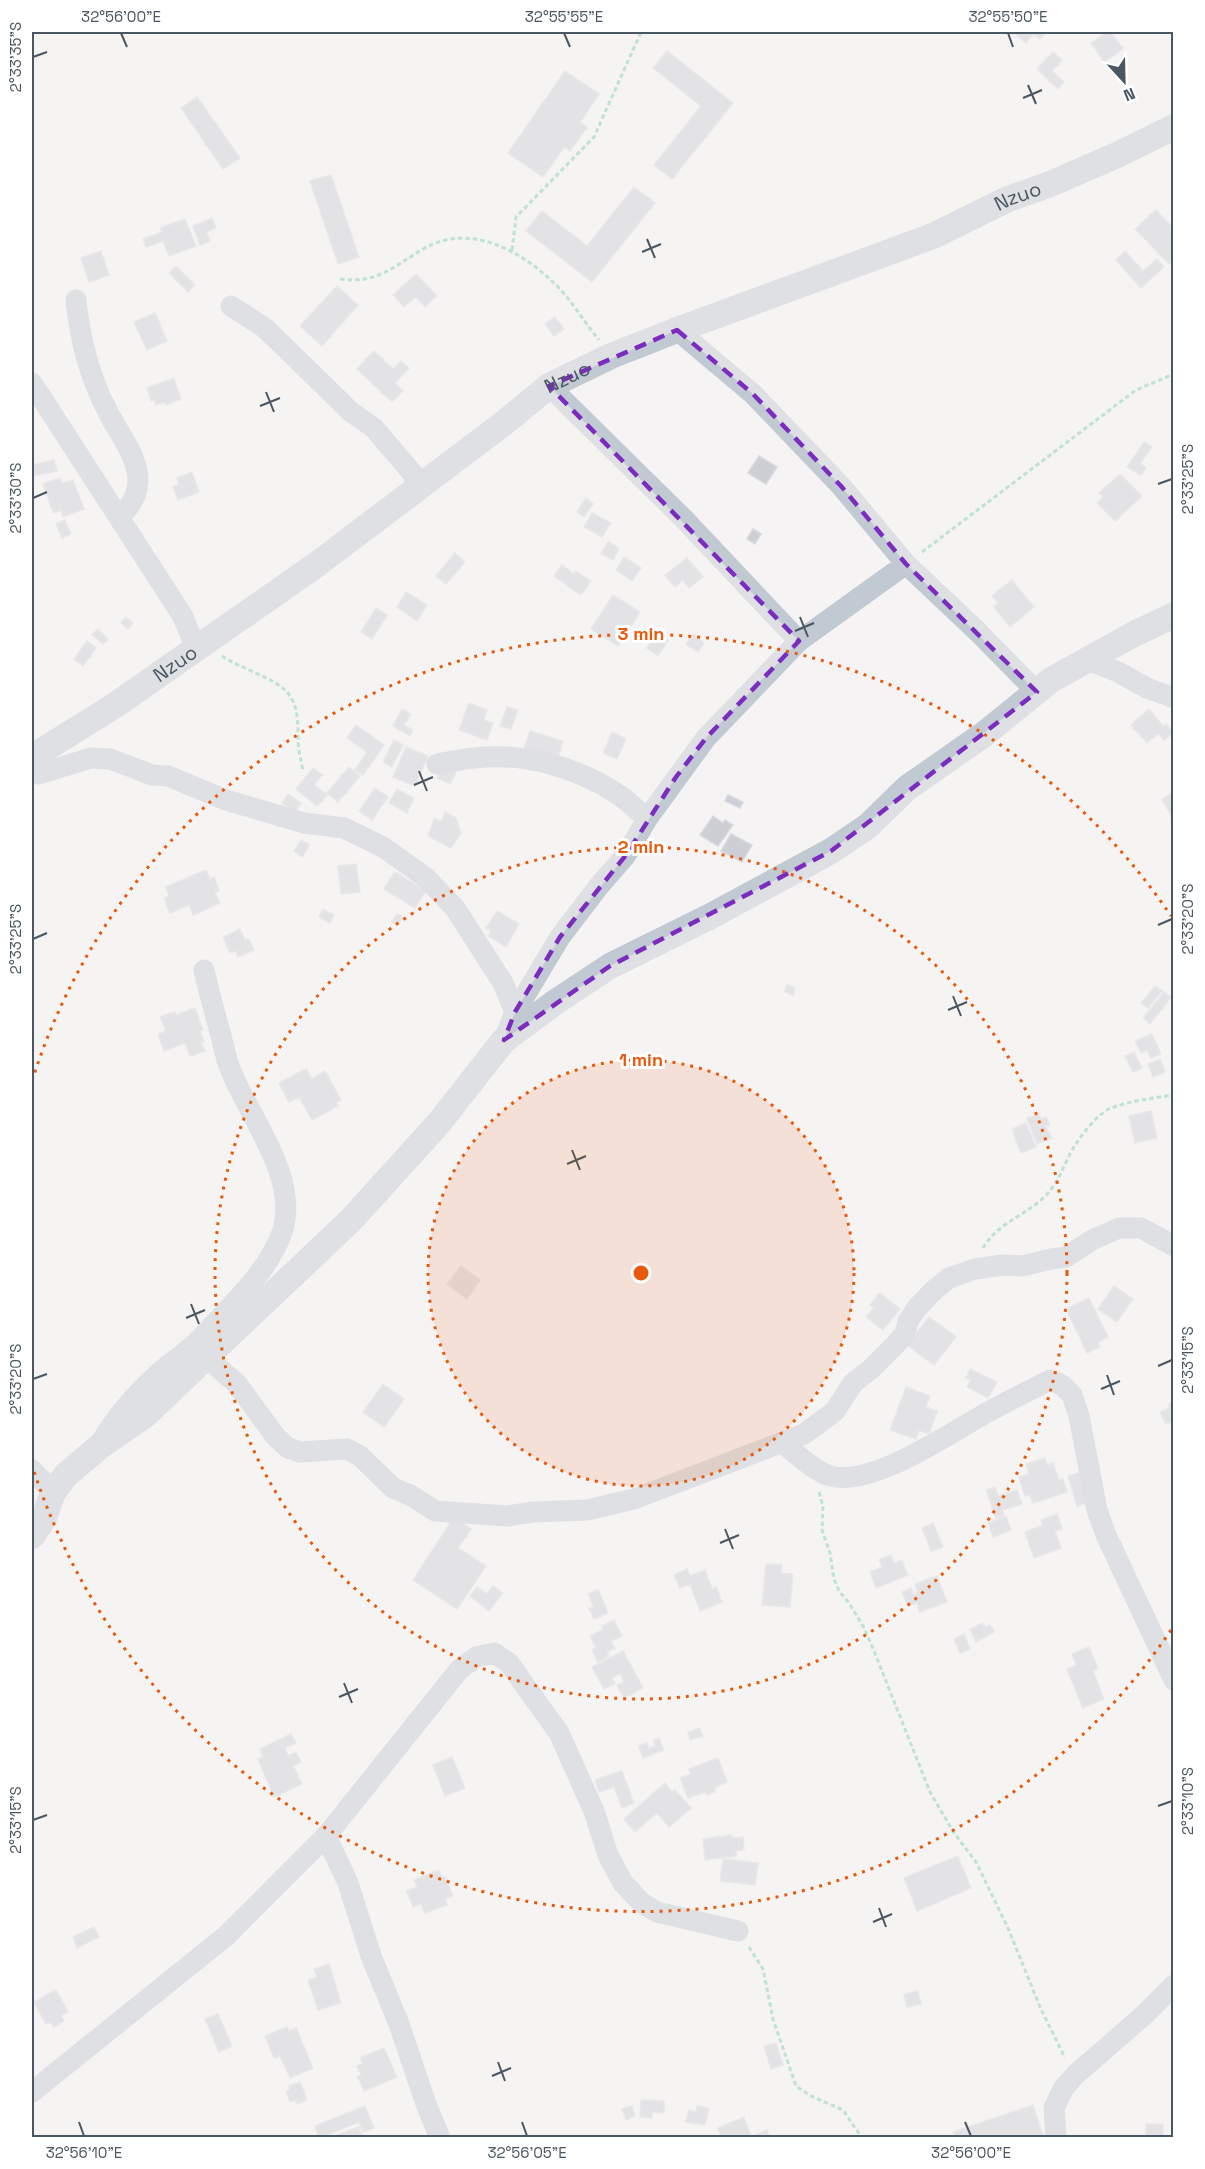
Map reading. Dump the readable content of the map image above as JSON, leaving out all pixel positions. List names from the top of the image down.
{
  "streets": {
    "street": ["Nzuo"]
  },
  "north": "bottom",
  "coordinates": [
    "32°56'00\"E",
    "32°55'55\"E",
    "32°55'50\"E",
    "2°33'35\"S",
    "2°33'25\"S",
    "2°33'30\"S",
    "2°33'20\"S",
    "2°33'15\"S",
    "2°33'10\"S",
    "32°56'10\"E",
    "32°56'05\"E"
  ],
  "rings": ["3 min", "2 min", "1 min"]
}
